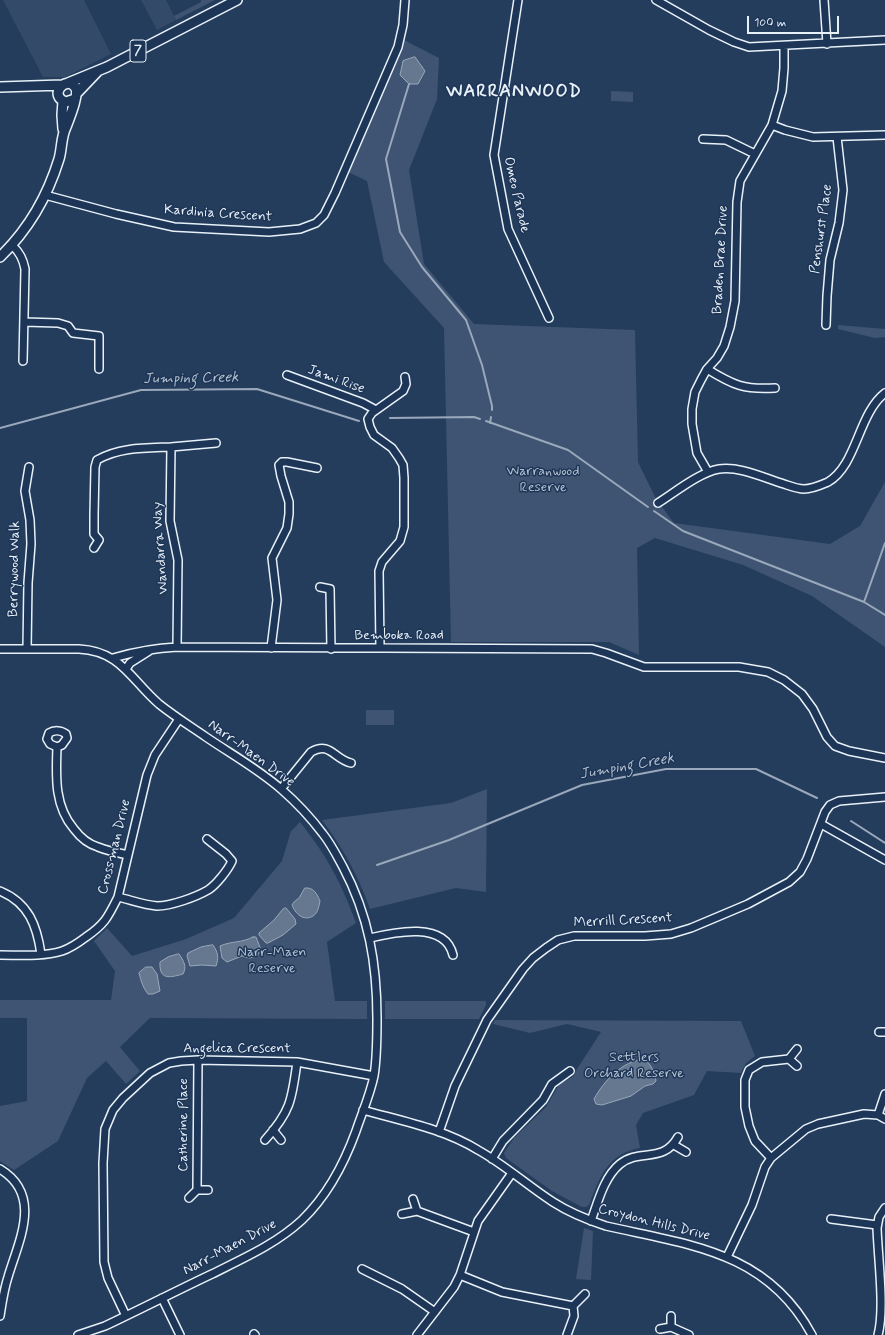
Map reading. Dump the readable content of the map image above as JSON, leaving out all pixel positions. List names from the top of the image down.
{
  "streets": {
    "main road": ["7"],
    "street": [
      "Omeo Parade",
      "Kardinia Crescent",
      "Penshurst Place",
      "Braden Brae Drive",
      "Jami Rise",
      "Wandarra Way",
      "Berrywood Walk",
      "Bemboka Road",
      "Narr-Maen Drive",
      "Crossman Drive",
      "Merrill Crescent",
      "Angelica Crescent",
      "Catherine Place",
      "Croydon Hills Drive"
    ]
  },
  "crossings": [
    ["7", "Kardinia Crescent"],
    ["Wandarra Way", "Bemboka Road"],
    ["Bemboka Road", "Narr-Maen Drive"],
    ["Narr-Maen Drive", "Crossman Drive"],
    ["Narr-Maen Drive", "Angelica Crescent"],
    ["Narr-Maen Drive", "Croydon Hills Drive"],
    ["Merrill Crescent", "Croydon Hills Drive"],
    ["Angelica Crescent", "Catherine Place"]
  ],
  "districts": ["WARRANWOOD"],
  "water": ["Jumping Creek"],
  "parks": ["Warranwood Reserve", "Narr-Maen Reserve", "Settlers Orchard Reserve"],
  "scale_bar": "100 m"
}
